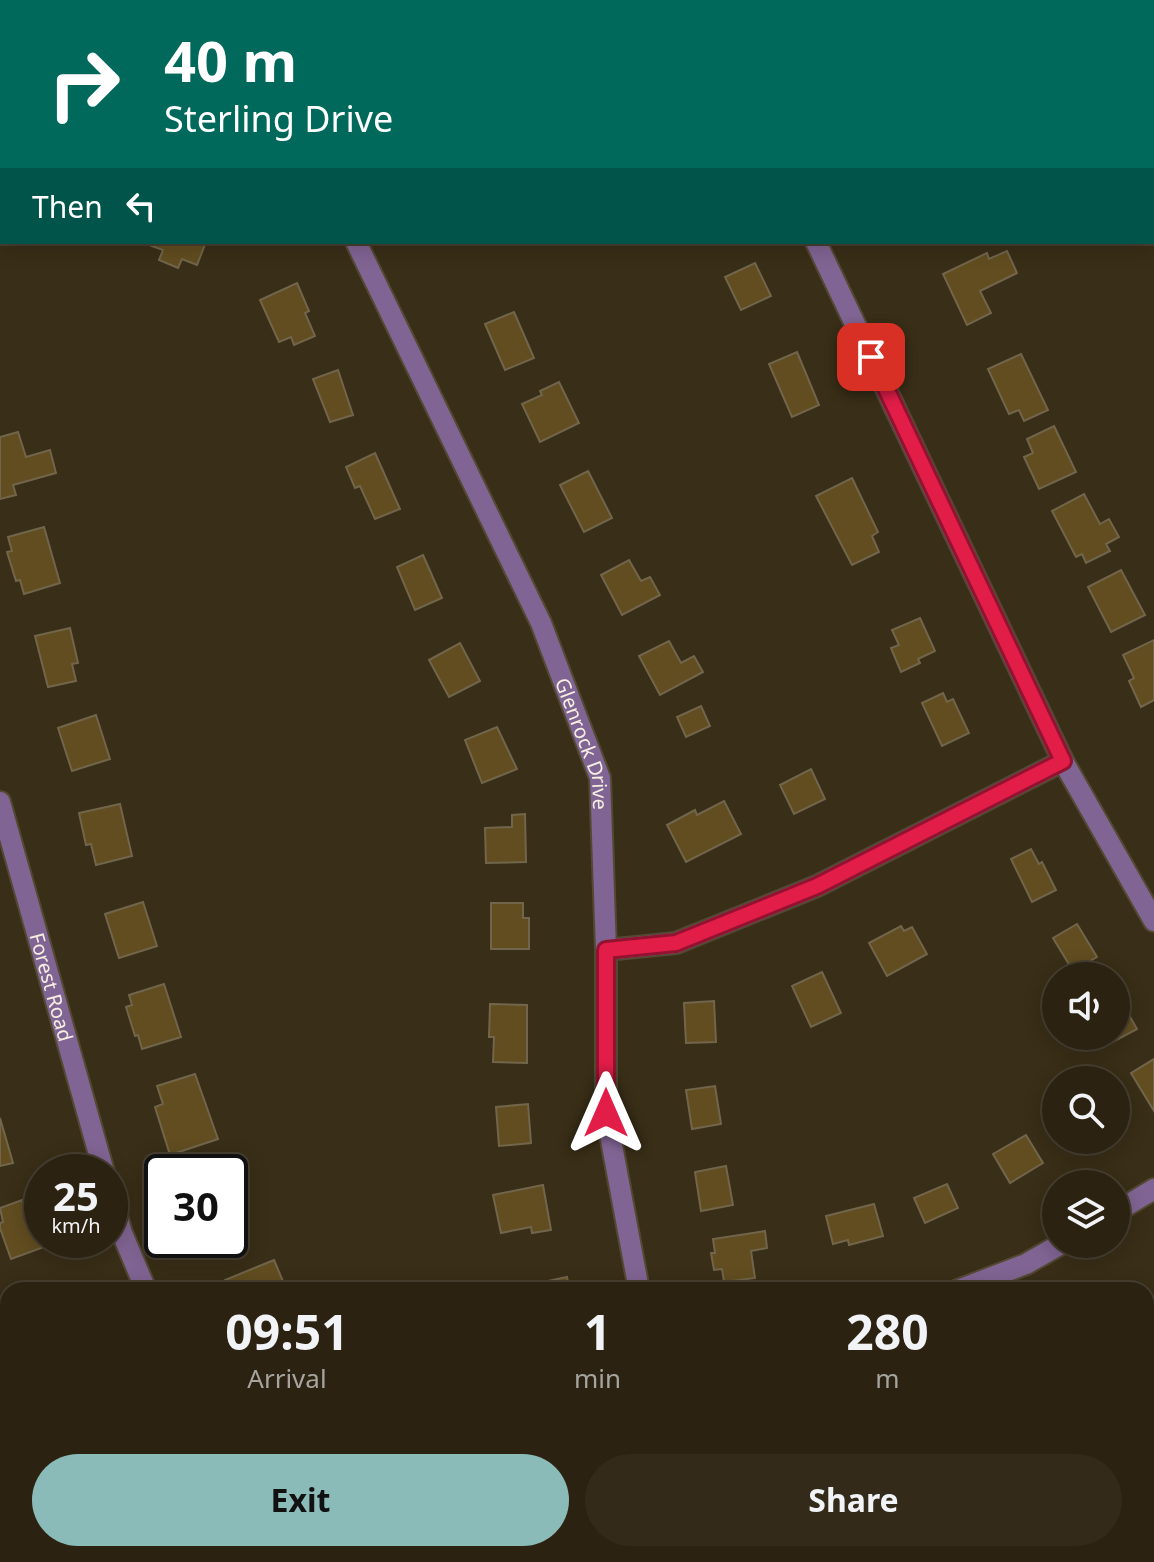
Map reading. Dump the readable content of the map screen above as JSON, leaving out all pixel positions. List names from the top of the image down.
{
  "streets": {
    "street": ["Glenrock Drive", "Forest Road"]
  },
  "page": {
    "turn": ["40 m", "Sterling Drive"],
    "then": "Then",
    "speed": "25 km/h",
    "limit": "30",
    "eta": [
      "09:51",
      "Arrival",
      "1",
      "min",
      "280",
      "m"
    ],
    "buttons": ["Exit", "Share"]
  }
}
